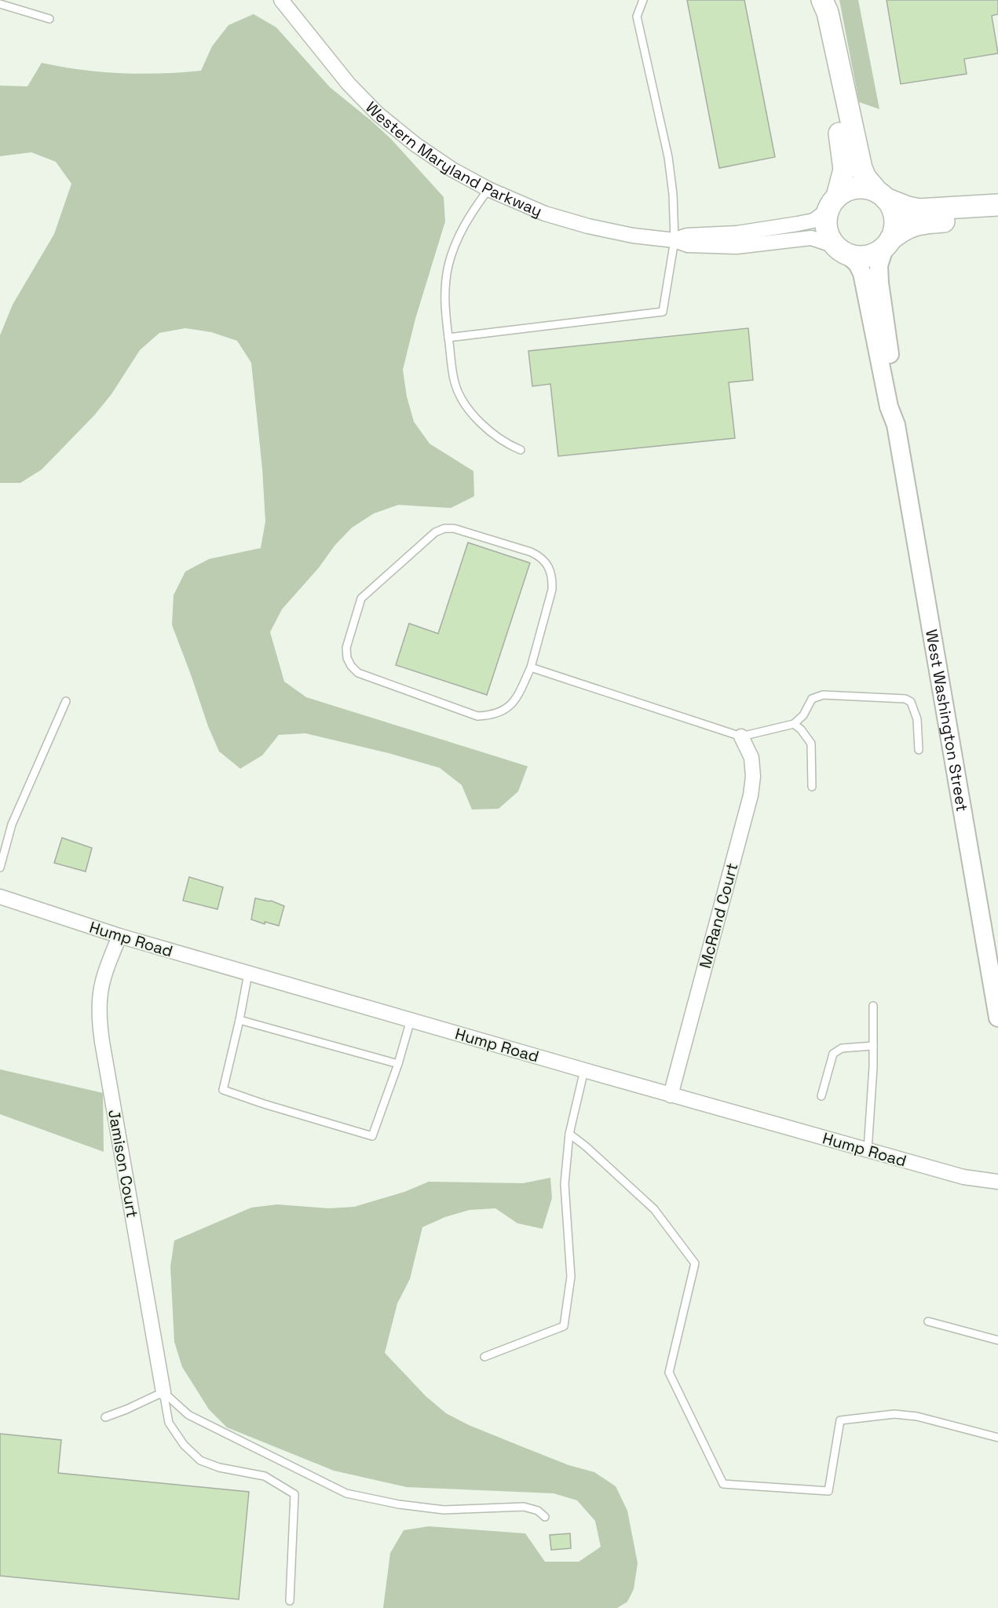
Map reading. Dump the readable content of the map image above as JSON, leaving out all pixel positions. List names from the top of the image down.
{
  "streets": {
    "street": [
      "Western Maryland Parkway",
      "West Washington Street",
      "McRand Court",
      "Hump Road",
      "Jamison Court"
    ]
  },
  "crossings": [
    ["Western Maryland Parkway", "West Washington Street"],
    ["McRand Court", "Hump Road"],
    ["Hump Road", "Jamison Court"]
  ]
}
